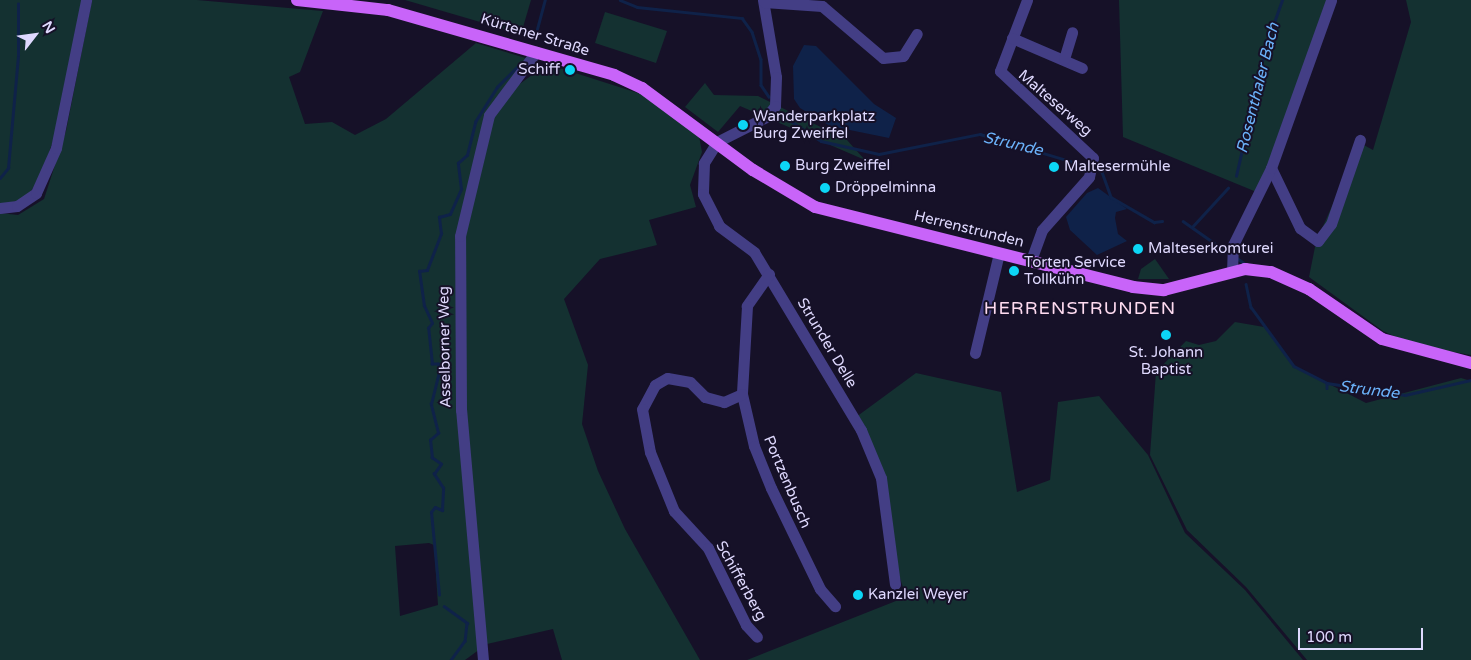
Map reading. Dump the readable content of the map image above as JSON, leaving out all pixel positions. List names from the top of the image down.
{
  "streets": {
    "main road": ["Kürtener Straße", "Herrenstrunden"],
    "street": [
      "Malteserweg",
      "Strunder Delle",
      "Asselborner Weg",
      "Portzenbusch",
      "Schifferberg"
    ]
  },
  "crossings": [
    ["Kürtener Straße", "Herrenstrunden"],
    ["Kürtener Straße", "Strunder Delle"],
    ["Kürtener Straße", "Asselborner Weg"],
    ["Malteserweg", "Herrenstrunden"],
    ["Herrenstrunden", "Strunder Delle"],
    ["Strunder Delle", "Portzenbusch"],
    ["Portzenbusch", "Schifferberg"]
  ],
  "districts": ["HERRENSTRUNDEN"],
  "water": ["Rosenthaler Bach", "Strunde"],
  "places": [
    "Schiff",
    "Wanderparkplatz Burg Zweiffel",
    "Burg Zweiffel",
    "Maltesermühle",
    "Dröppelminna",
    "Malteserkomturei",
    "Torten Service Tollkühn",
    "St. Johann Baptist",
    "Kanzlei Weyer"
  ],
  "scale_bar": "100 m",
  "north": "top right"
}
